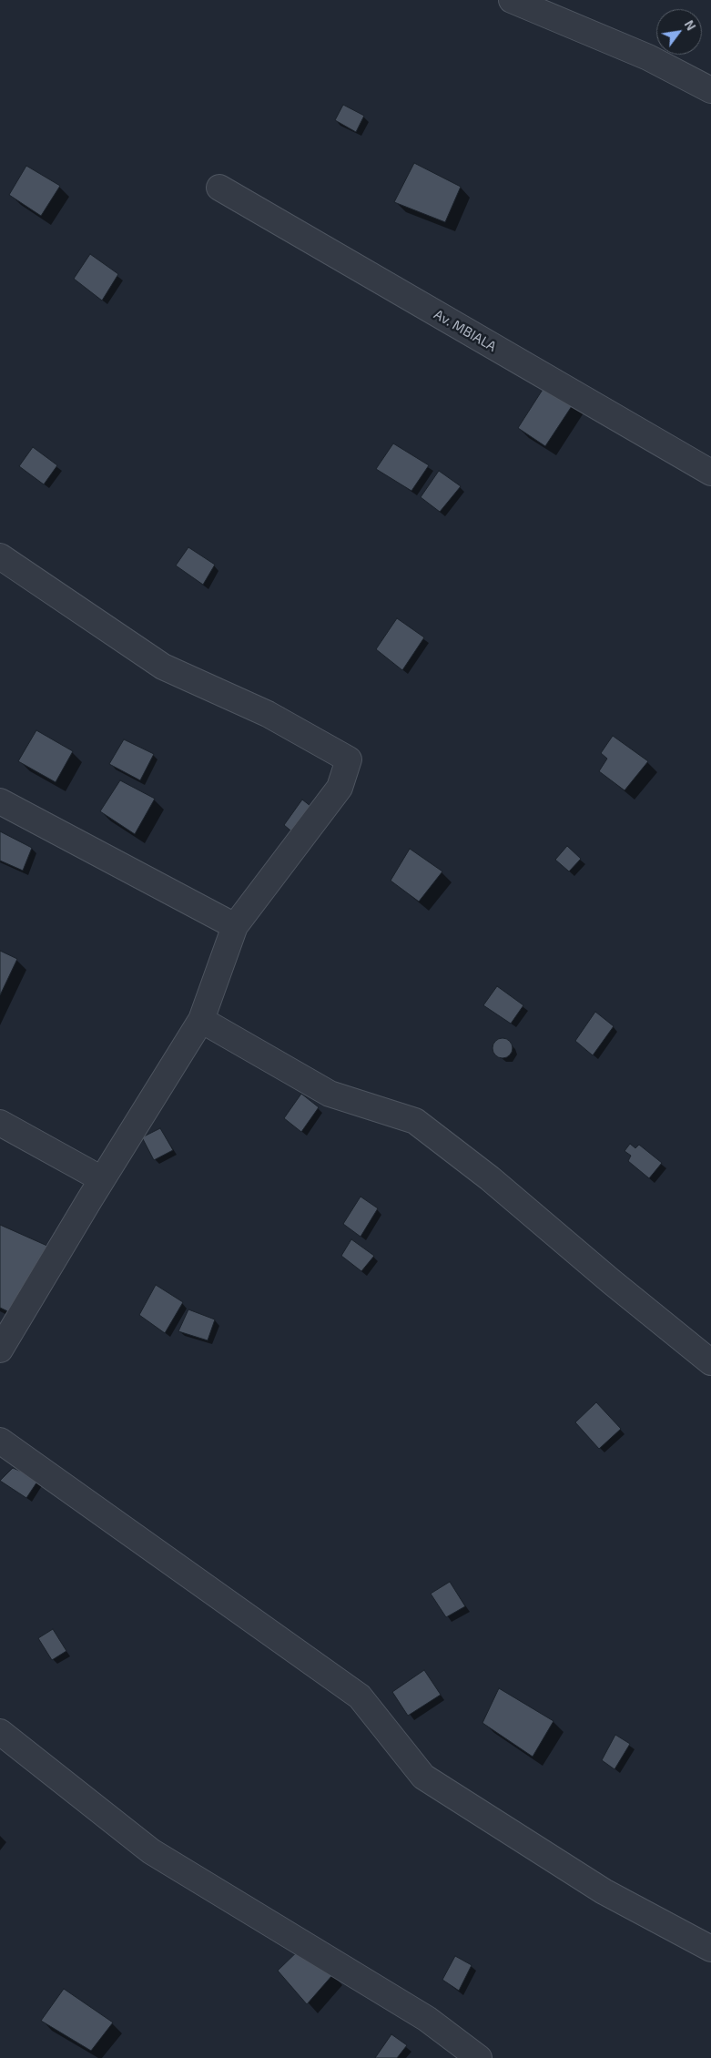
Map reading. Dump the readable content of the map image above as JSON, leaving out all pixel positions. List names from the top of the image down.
{
  "streets": {
    "street": ["Av. MBIALA"]
  },
  "north": "top right"
}
